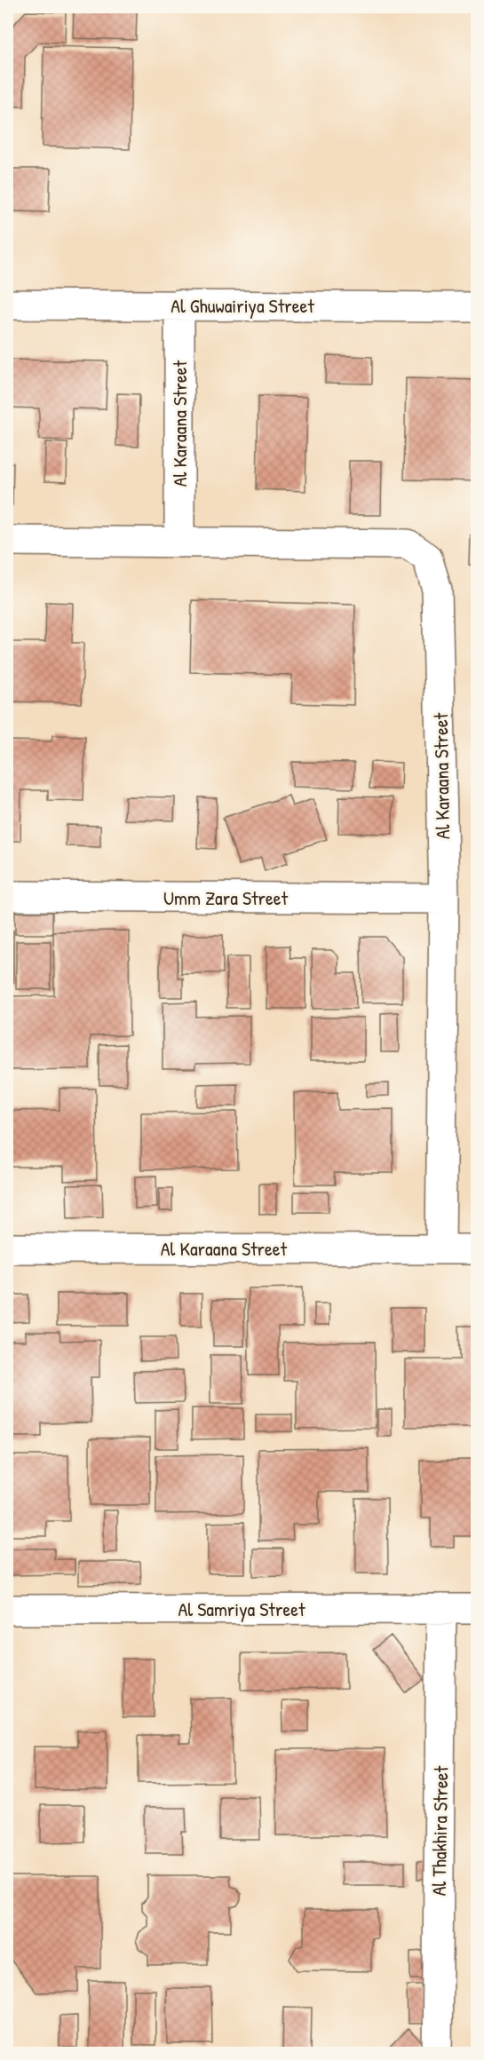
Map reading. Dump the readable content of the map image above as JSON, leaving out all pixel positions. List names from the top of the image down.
{
  "streets": {
    "street": [
      "Al Ghuwairiya Street",
      "Al Karaana Street",
      "Umm Zara Street",
      "Al Samriya Street",
      "Al Thakhira Street"
    ]
  },
  "crossings": [
    ["Al Ghuwairiya Street", "Al Karaana Street"],
    ["Al Karaana Street", "Umm Zara Street"],
    ["Al Samriya Street", "Al Thakhira Street"]
  ]
}
